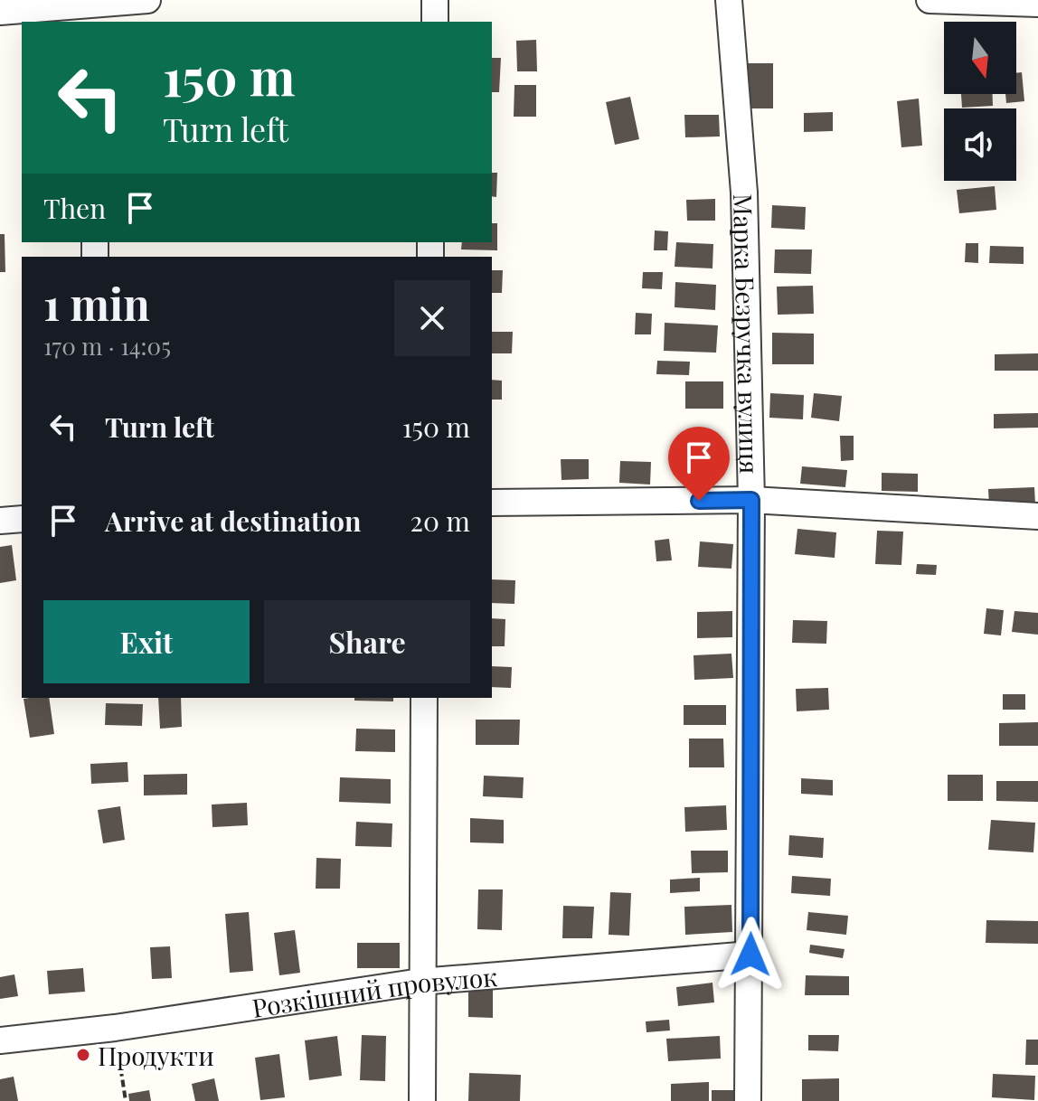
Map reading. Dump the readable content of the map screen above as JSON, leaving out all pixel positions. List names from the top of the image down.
{
  "streets": {
    "street": ["Марка Безручка вулиця", "Розкішний провулок"]
  },
  "crossings": [
    ["Марка Безручка вулиця", "Розкішний провулок"]
  ],
  "places": ["Продукти"],
  "north": "bottom",
  "page": {
    "turn": ["150 m", "Turn left"],
    "then": "Then",
    "heading": ["1 min", "170 m · 14:05"],
    "list": [
      {
        "name": "Turn left",
        "value": "150 m"
      },
      {
        "name": "Arrive at destination",
        "value": "20 m"
      }
    ],
    "buttons": ["Exit", "Share"]
  }
}
